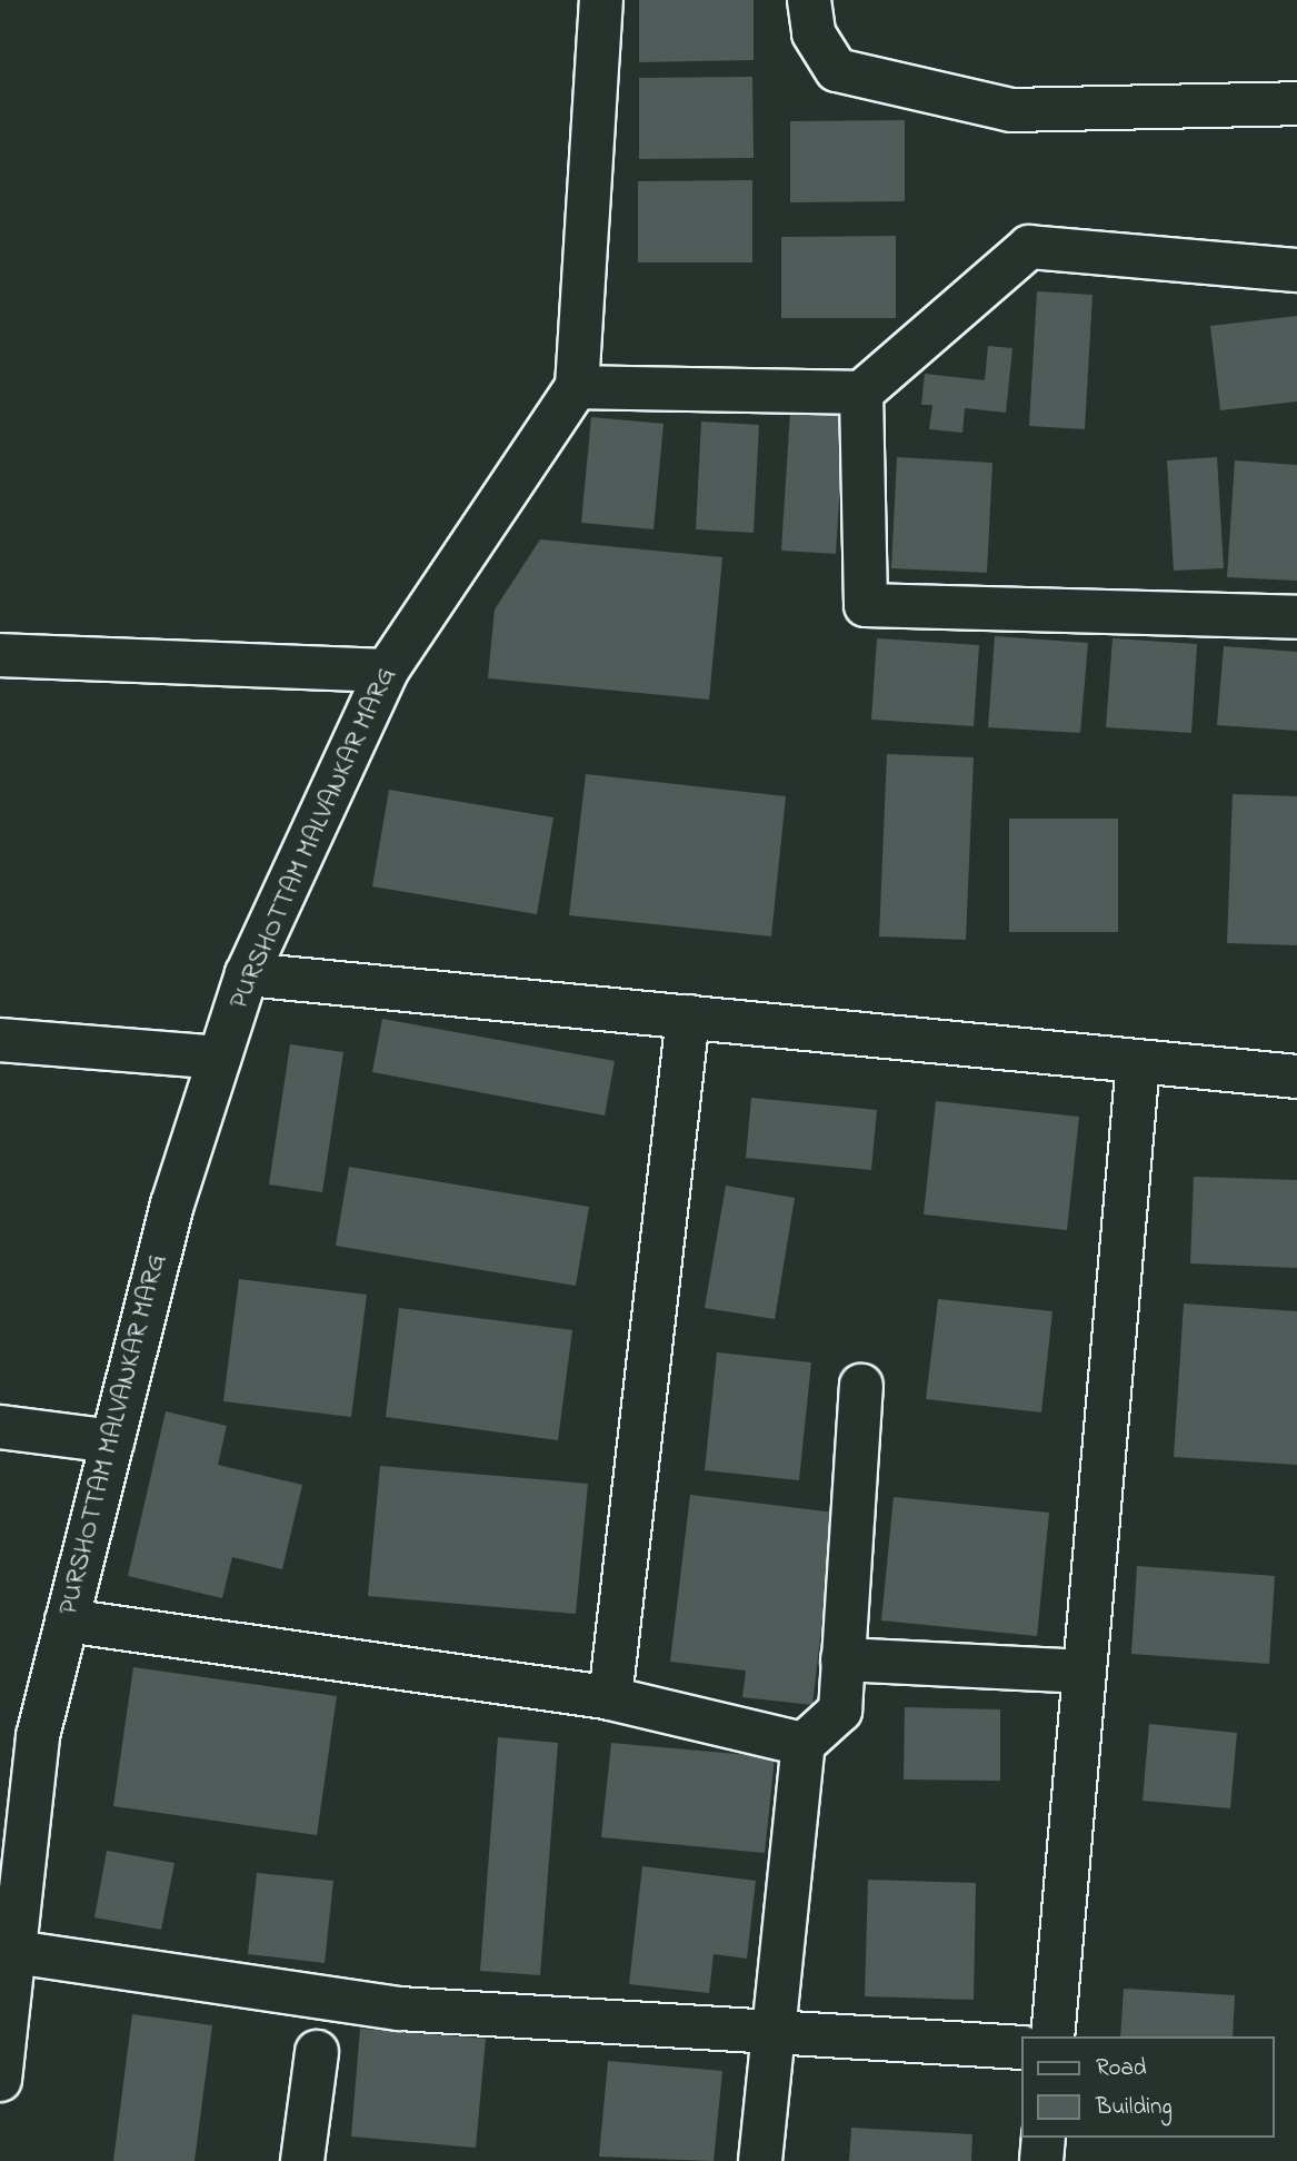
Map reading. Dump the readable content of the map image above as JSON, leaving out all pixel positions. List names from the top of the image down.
{
  "streets": {
    "street": ["PURSHOTTAM MALVANKAR MARG"]
  },
  "legend": ["Road", "Building"]
}
